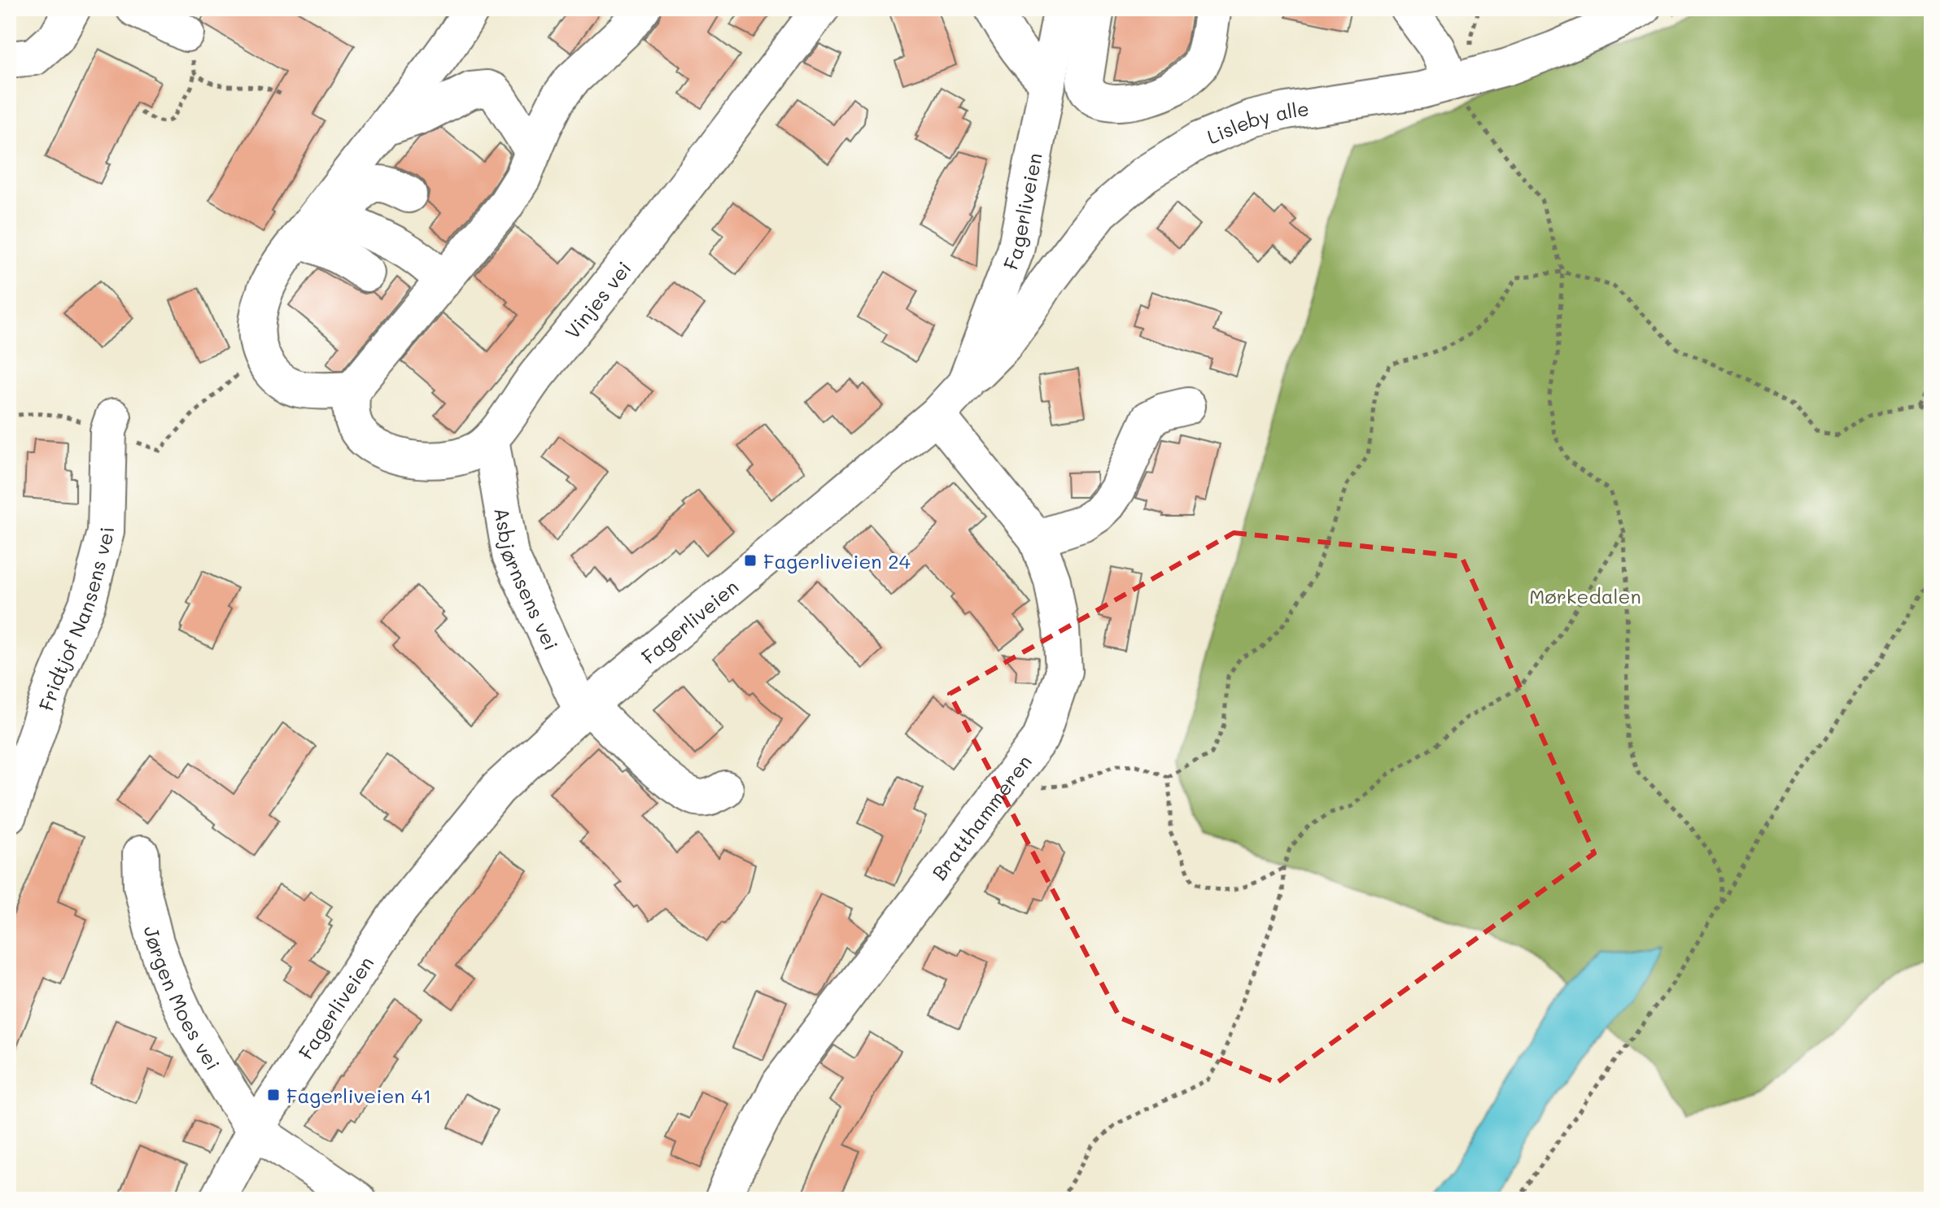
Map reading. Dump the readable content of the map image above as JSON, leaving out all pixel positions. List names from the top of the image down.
{
  "streets": {
    "street": [
      "Lisleby alle",
      "Fagerliveien",
      "Vinjes vei",
      "Asbjørnsens vei",
      "Fridtjof Nansens vei",
      "Bratthammeren",
      "Jørgen Moes vei"
    ]
  },
  "crossings": [
    ["Lisleby alle", "Fagerliveien"],
    ["Fagerliveien", "Asbjørnsens vei"],
    ["Fagerliveien", "Bratthammeren"],
    ["Fagerliveien", "Jørgen Moes vei"],
    ["Vinjes vei", "Asbjørnsens vei"]
  ],
  "parks": ["Mørkedalen"],
  "places": {
    "transit": ["Fagerliveien 24", "Fagerliveien 41"]
  }
}
